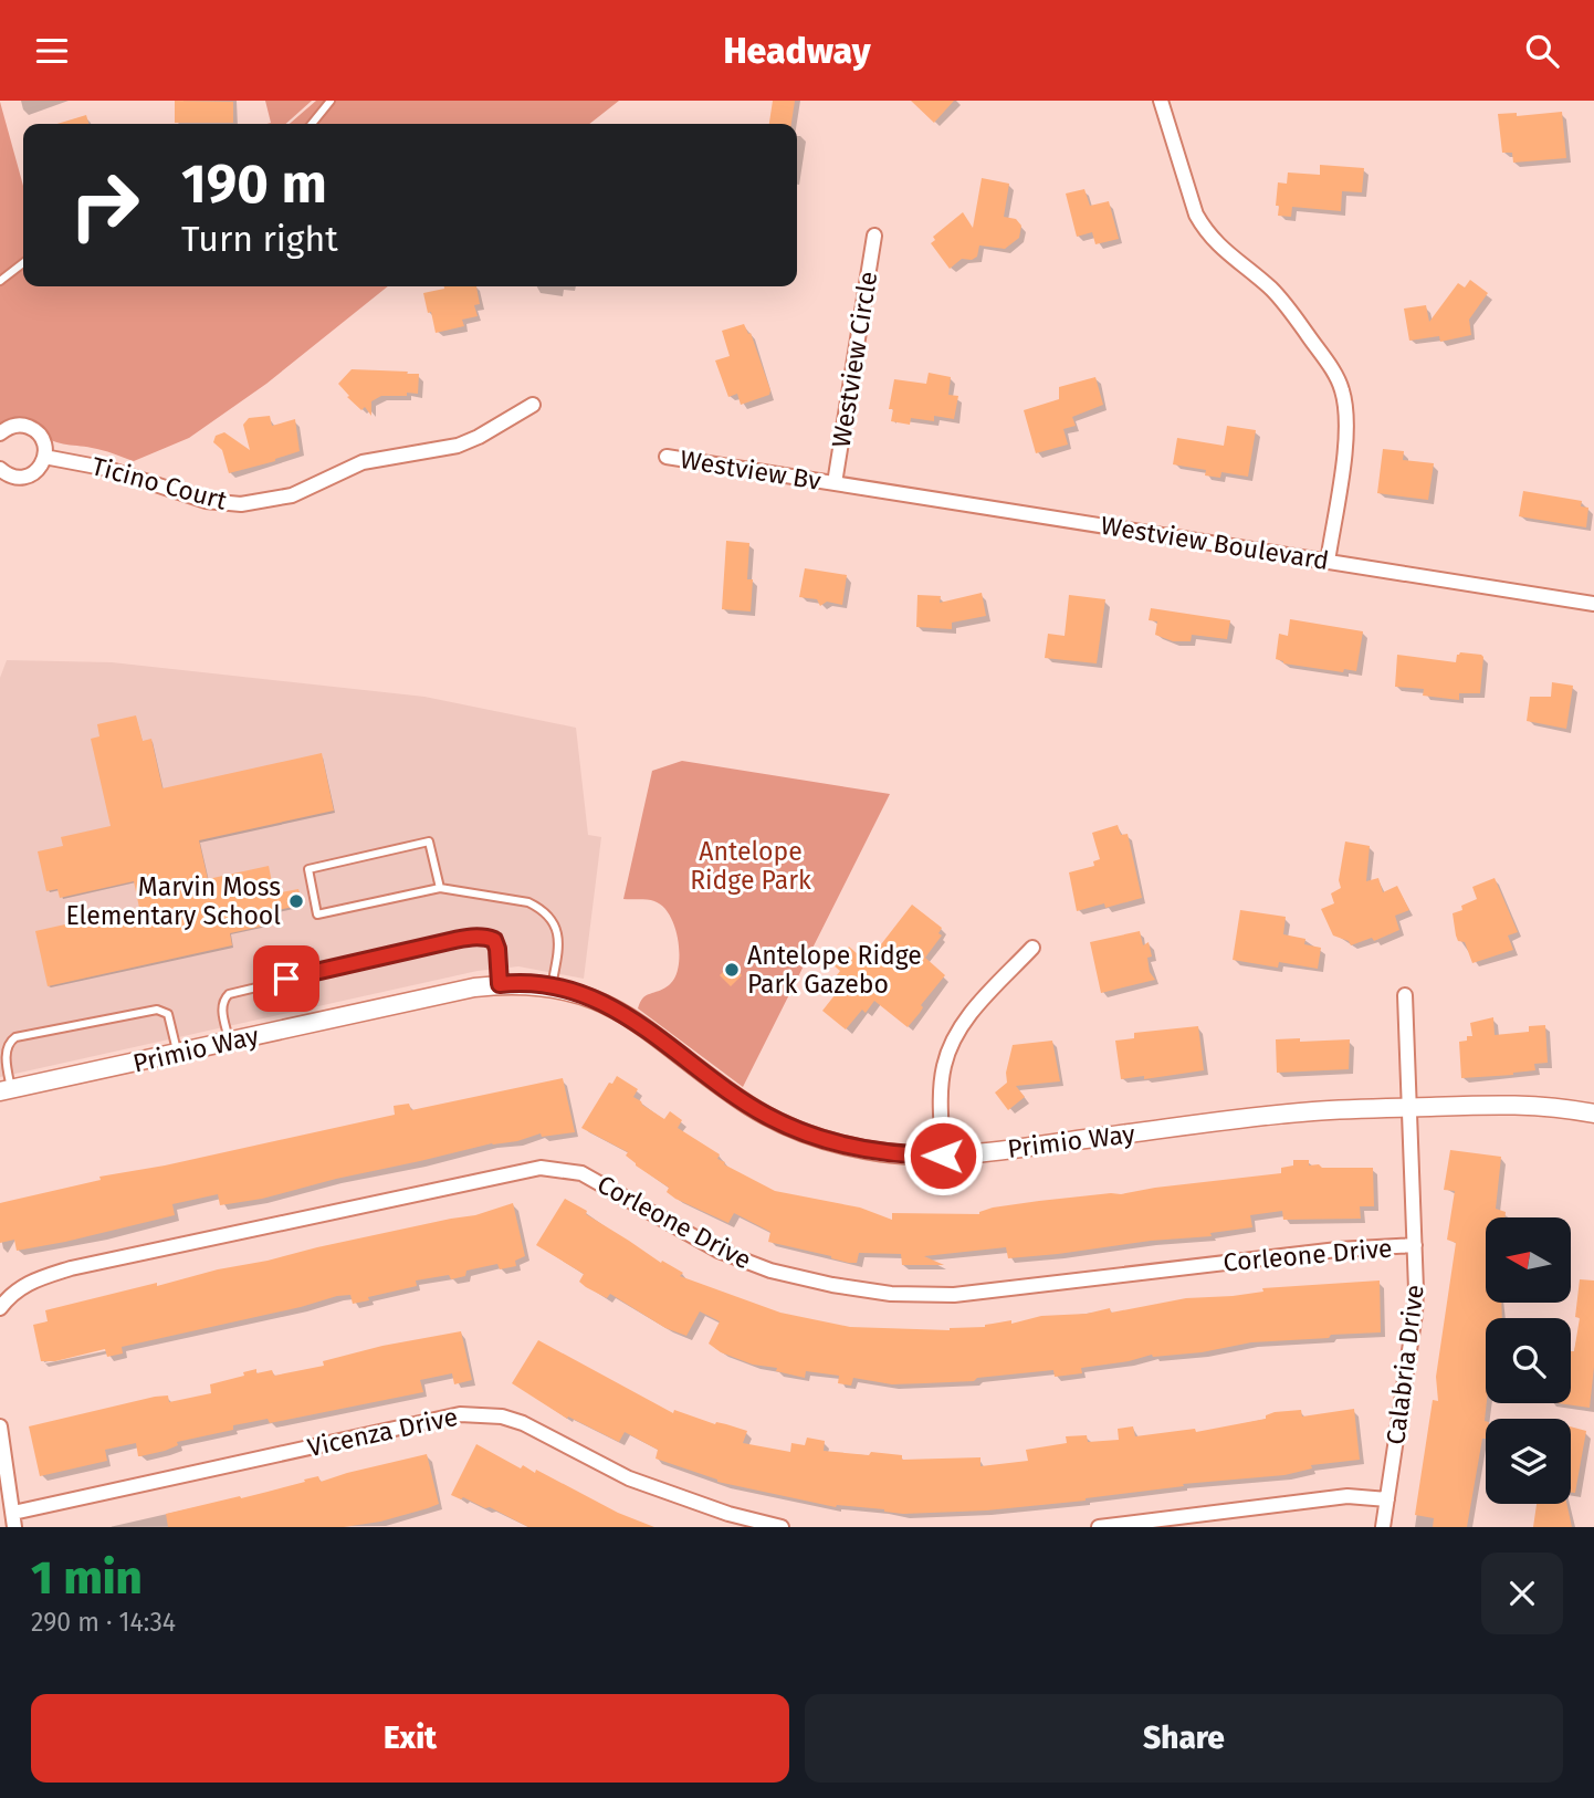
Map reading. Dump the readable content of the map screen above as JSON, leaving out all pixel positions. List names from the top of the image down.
{
  "streets": {
    "street": [
      "Westview Circle",
      "Westview Bv",
      "Ticino Court",
      "Westview Boulevard",
      "Primio Way",
      "Corleone Drive",
      "Calabria Drive",
      "Vicenza Drive"
    ]
  },
  "crossings": [
    ["Westview Circle", "Westview Bv"],
    ["Westview Circle", "Westview Boulevard"],
    ["Westview Bv", "Westview Boulevard"],
    ["Primio Way", "Calabria Drive"],
    ["Corleone Drive", "Calabria Drive"]
  ],
  "parks": ["Antelope Ridge Park"],
  "places": ["Marvin Moss Elementary School", "Antelope Ridge Park Gazebo"],
  "north": "left",
  "page": {
    "header": "Headway",
    "turn": ["190 m", "Turn right"],
    "heading": ["1 min", "290 m · 14:34"],
    "buttons": ["Exit", "Share"]
  }
}
